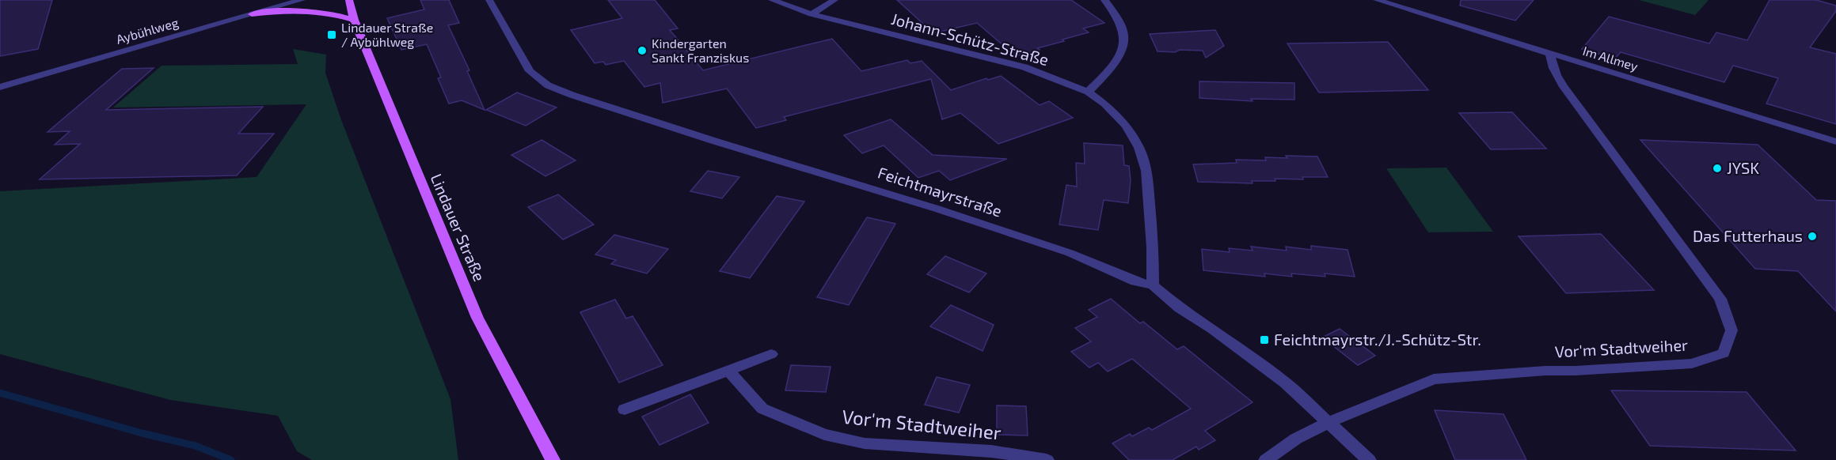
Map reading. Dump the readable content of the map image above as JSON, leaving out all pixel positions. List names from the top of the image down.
{
  "streets": {
    "main road": ["Lindauer Straße"],
    "street": [
      "Aybühlweg",
      "Johann-Schütz-Straße",
      "Im Allmey",
      "Feichtmayrstraße",
      "Vor'm Stadtweiher"
    ]
  },
  "crossings": [
    ["Johann-Schütz-Straße", "Feichtmayrstraße"],
    ["Im Allmey", "Vor'm Stadtweiher"],
    ["Feichtmayrstraße", "Vor'm Stadtweiher"]
  ],
  "places": {
    "transit": ["Lindauer Straße / Aybühlweg", "Feichtmayrstr./J.-Schütz-Str."],
    "other": ["Kindergarten Sankt Franziskus", "JYSK", "Das Futterhaus"]
  }
}
